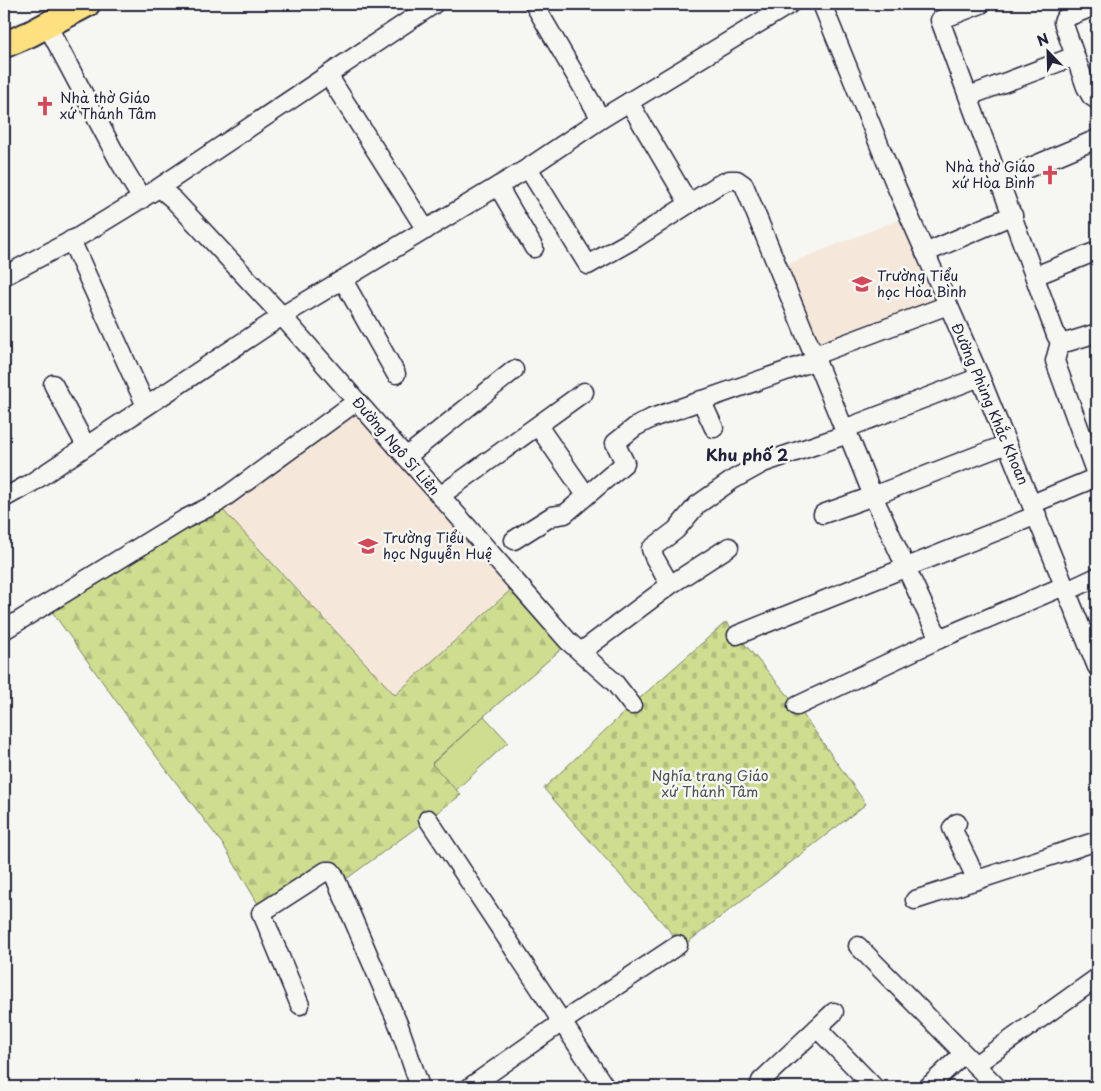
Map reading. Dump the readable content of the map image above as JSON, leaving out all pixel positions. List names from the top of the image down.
{
  "streets": {
    "street": ["Đường Phùng Khắc Khoan", "Đường Ngô Sĩ Liên"]
  },
  "districts": ["Khu phố 2"],
  "parks": ["Nghĩa trang Giáo xứ Thánh Tâm"],
  "places": {
    "church": ["Nhà thờ Giáo xứ Thánh Tâm", "Nhà thờ Giáo xứ Hòa Bình"],
    "school or university": ["Trường Tiểu học Hòa Bình", "Trường Tiểu học Nguyễn Huệ"]
  },
  "north": "top left"
}
